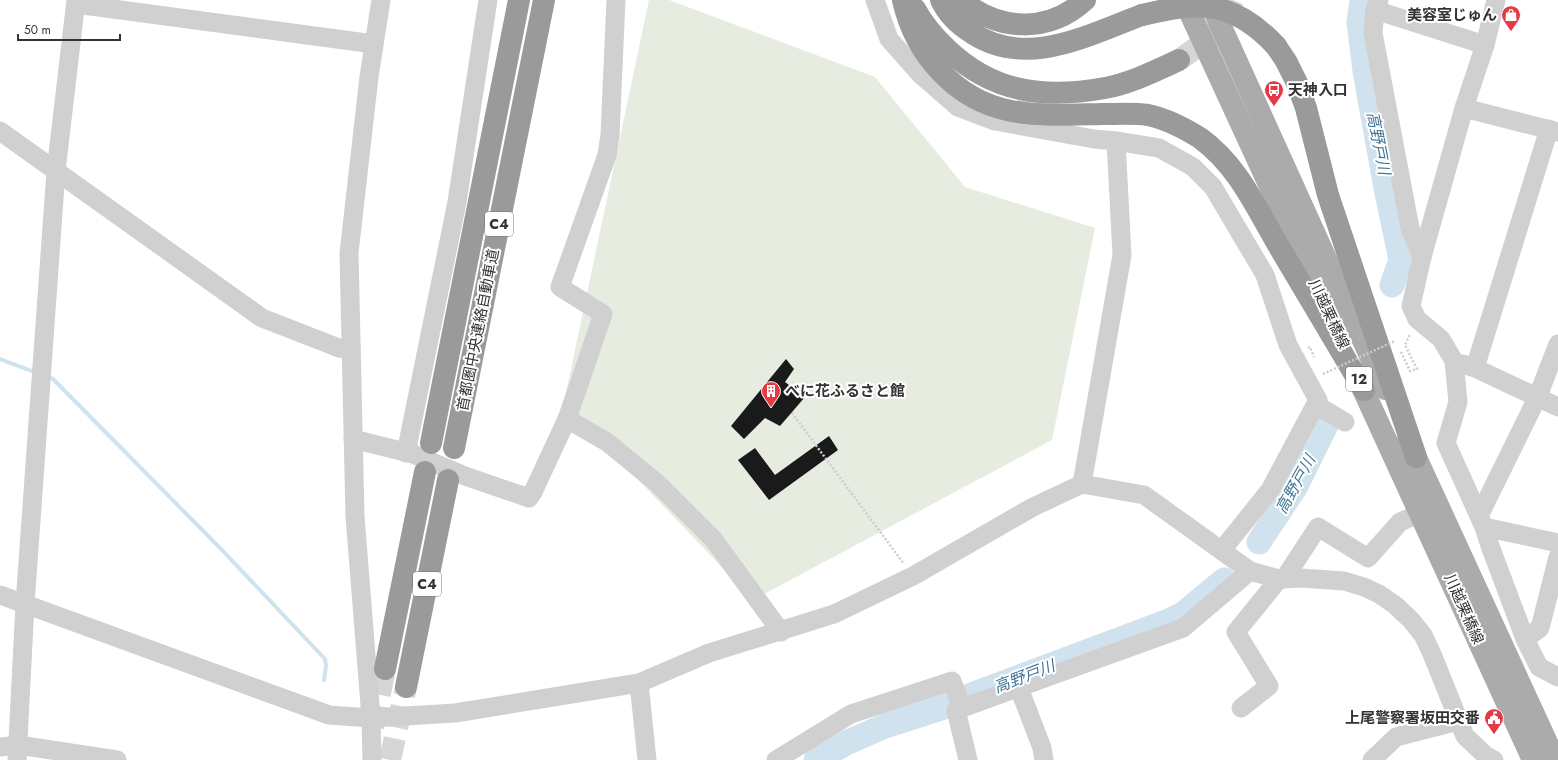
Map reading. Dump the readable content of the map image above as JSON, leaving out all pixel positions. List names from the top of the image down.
{
  "streets": {
    "highway": ["C4", "首都圏中央連絡自動車道"],
    "main road": ["川越栗橋線", "12"]
  },
  "water": ["高野戸川"],
  "places": {
    "shop": ["美容室じゅん"],
    "bus stop": ["天神入口"],
    "building": ["べに花ふるさと館"],
    "public building": ["上尾警察署坂田交番"]
  },
  "scale_bar": "50 m"
}
